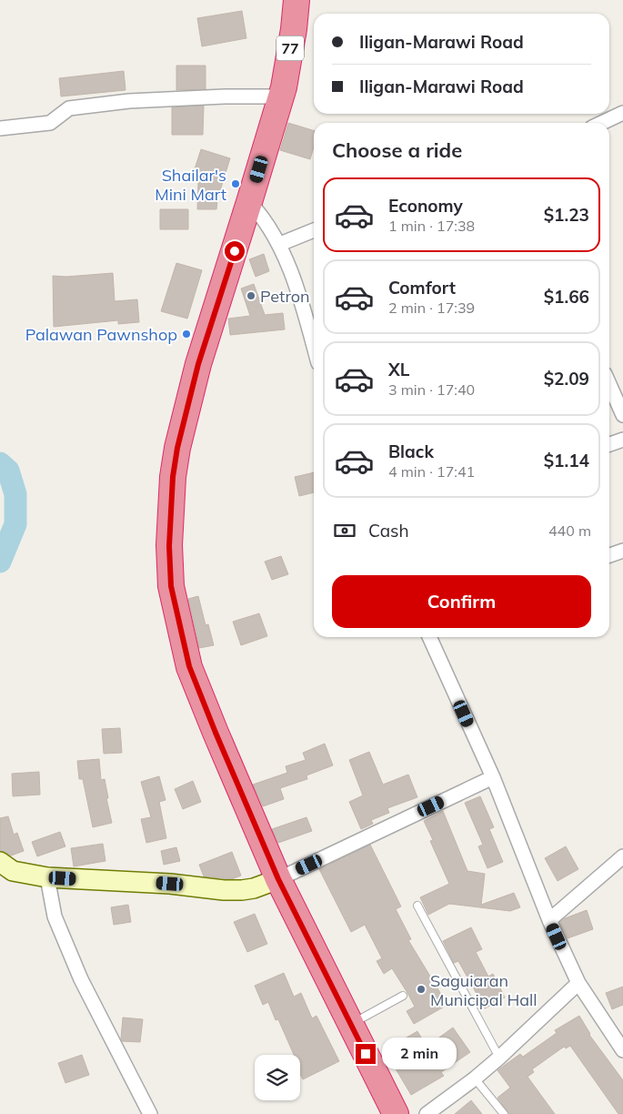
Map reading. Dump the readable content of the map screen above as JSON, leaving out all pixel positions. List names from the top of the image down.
{
  "streets": {
    "highway": ["77"]
  },
  "places": [
    "Shailar's Mini Mart",
    "Petron",
    "Palawan Pawnshop",
    "Saguiaran Municipal Hall"
  ],
  "page": {
    "banner": ["Iligan-Marawi Road", "Iligan-Marawi Road"],
    "heading": "Choose a ride",
    "list": [
      {
        "name": "Economy",
        "note": "1 min · 17:38",
        "value": "$1.23"
      },
      {
        "name": "Comfort",
        "note": "2 min · 17:39",
        "value": "$1.66"
      },
      {
        "name": "XL",
        "note": "3 min · 17:40",
        "value": "$2.09"
      },
      {
        "name": "Black",
        "note": "4 min · 17:41",
        "value": "$1.14"
      }
    ],
    "pay": ["Cash", "440 m"],
    "buttons": "Confirm",
    "bubble": "2 min"
  }
}
